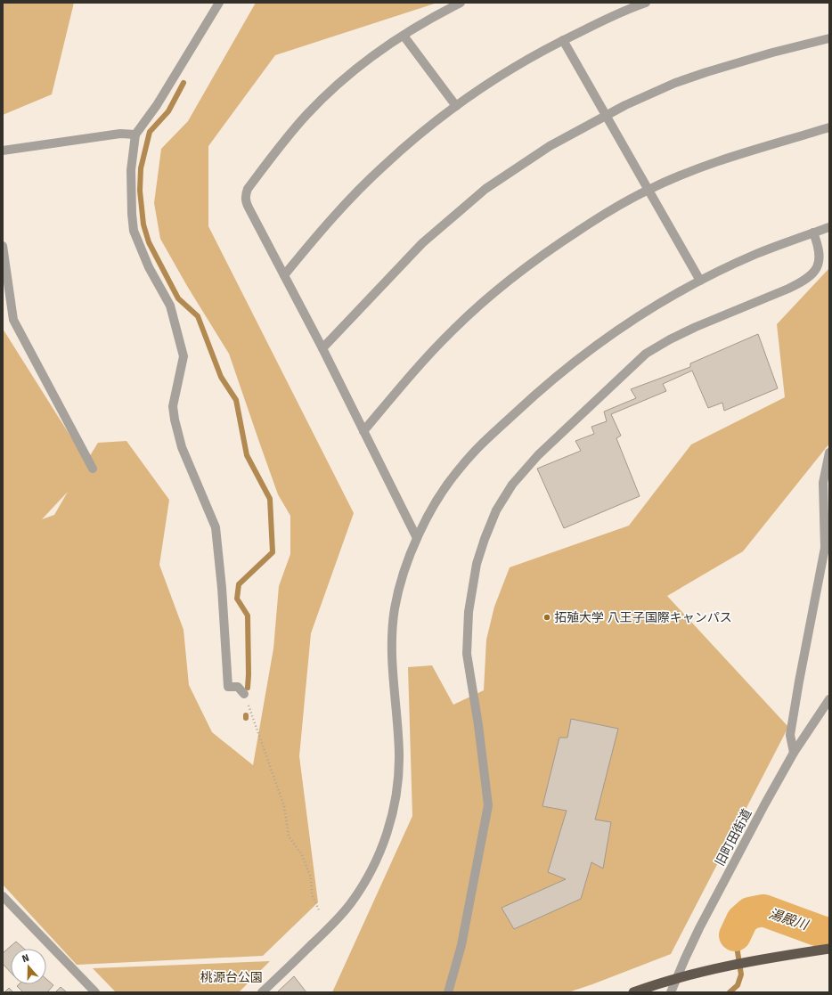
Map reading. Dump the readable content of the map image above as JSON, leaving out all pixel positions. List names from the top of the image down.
{
  "streets": {
    "street": ["旧町田街道"]
  },
  "water": ["湯殿川"],
  "parks": ["桃源台公園"],
  "places": ["拓殖大学 八王子国際キャンパス"],
  "north": "top"
}
